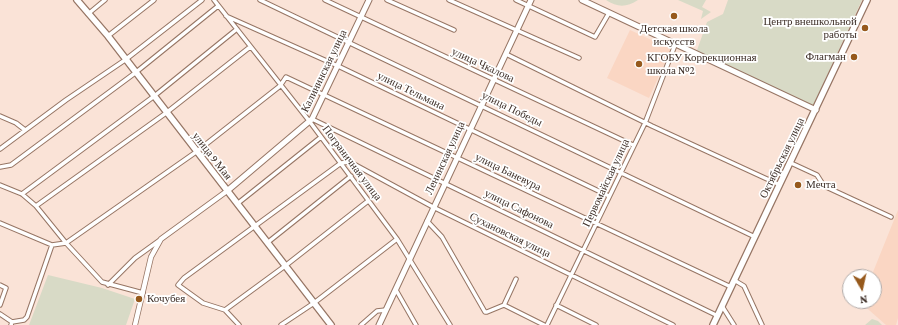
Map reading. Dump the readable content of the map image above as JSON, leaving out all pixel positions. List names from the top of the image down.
{
  "streets": {
    "main road": [
      "Калининская улица",
      "улица 9 Мая",
      "Ленинская улица",
      "Октябрьская улица"
    ],
    "street": [
      "улица Чкалова",
      "улица Тельмана",
      "улица Победы",
      "Пограничная улица",
      "улица Баневура",
      "Первомайская улица",
      "улица Сафонова",
      "Сухановская улица"
    ]
  },
  "crossings": [
    ["улица Чкалова", "Калининская улица"],
    ["улица Чкалова", "Ленинская улица"],
    ["улица Чкалова", "Первомайская улица"],
    ["Калининская улица", "улица Тельмана"],
    ["Калининская улица", "улица Победы"],
    ["Калининская улица", "улица 9 Мая"],
    ["Калининская улица", "Пограничная улица"],
    ["Калининская улица", "улица Баневура"],
    ["Калининская улица", "улица Сафонова"],
    ["улица Тельмана", "Ленинская улица"],
    ["улица Тельмана", "Пограничная улица"],
    ["улица Тельмана", "Первомайская улица"],
    ["улица Победы", "Ленинская улица"],
    ["улица Победы", "Октябрьская улица"],
    ["улица Победы", "Первомайская улица"],
    ["Ленинская улица", "Пограничная улица"],
    ["Ленинская улица", "улица Баневура"],
    ["Ленинская улица", "улица Сафонова"],
    ["Ленинская улица", "Сухановская улица"],
    ["Октябрьская улица", "улица Баневура"],
    ["Октябрьская улица", "улица Сафонова"],
    ["Пограничная улица", "улица Баневура"],
    ["Пограничная улица", "улица Сафонова"],
    ["Пограничная улица", "Сухановская улица"],
    ["улица Баневура", "Первомайская улица"],
    ["Первомайская улица", "улица Сафонова"],
    ["Первомайская улица", "Сухановская улица"]
  ],
  "places": [
    "Детская школа искусств",
    "Центр внешкольной работы",
    "Флагман",
    "КГОБУ Коррекционная школа №2",
    "Мечта",
    "Кочубея"
  ],
  "north": "bottom"
}
